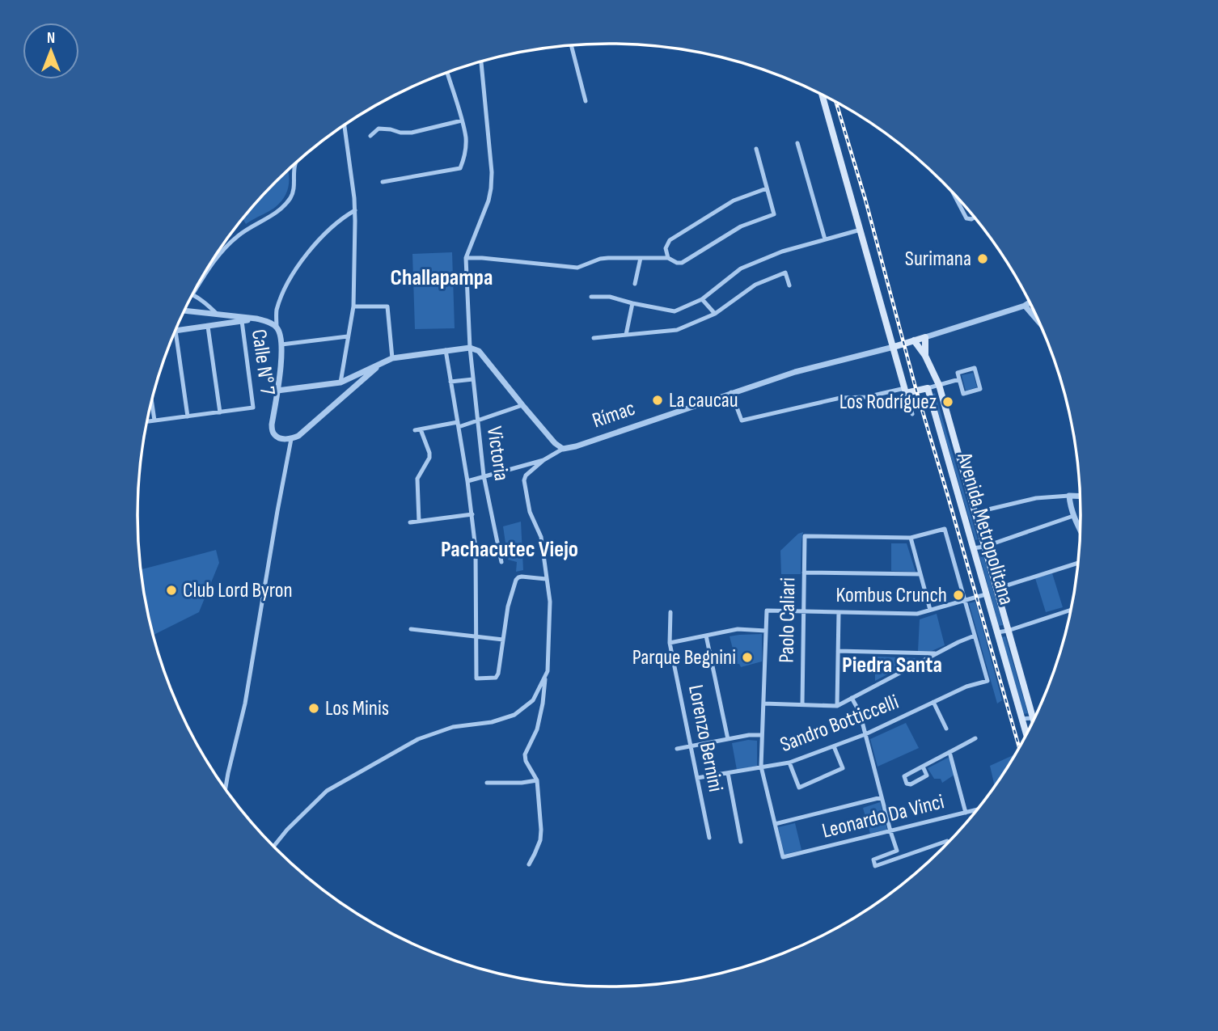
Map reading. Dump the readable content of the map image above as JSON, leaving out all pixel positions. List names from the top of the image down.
{
  "streets": {
    "main road": ["Avenida Metropolitana"],
    "street": [
      "Calle N° 7",
      "Rímac",
      "Victoria",
      "Paolo Caliari",
      "Sandro Botticcelli",
      "Lorenzo Bernini",
      "Leonardo Da Vinci"
    ]
  },
  "crossings": [
    ["Sandro Botticcelli", "Lorenzo Bernini"]
  ],
  "districts": ["Challapampa", "Pachacutec Viejo", "Piedra Santa"],
  "places": [
    "Surimana",
    "La caucau",
    "Los Rodríguez",
    "Club Lord Byron",
    "Kombus Crunch",
    "Parque Begnini",
    "Los Minis"
  ],
  "north": "top"
}
